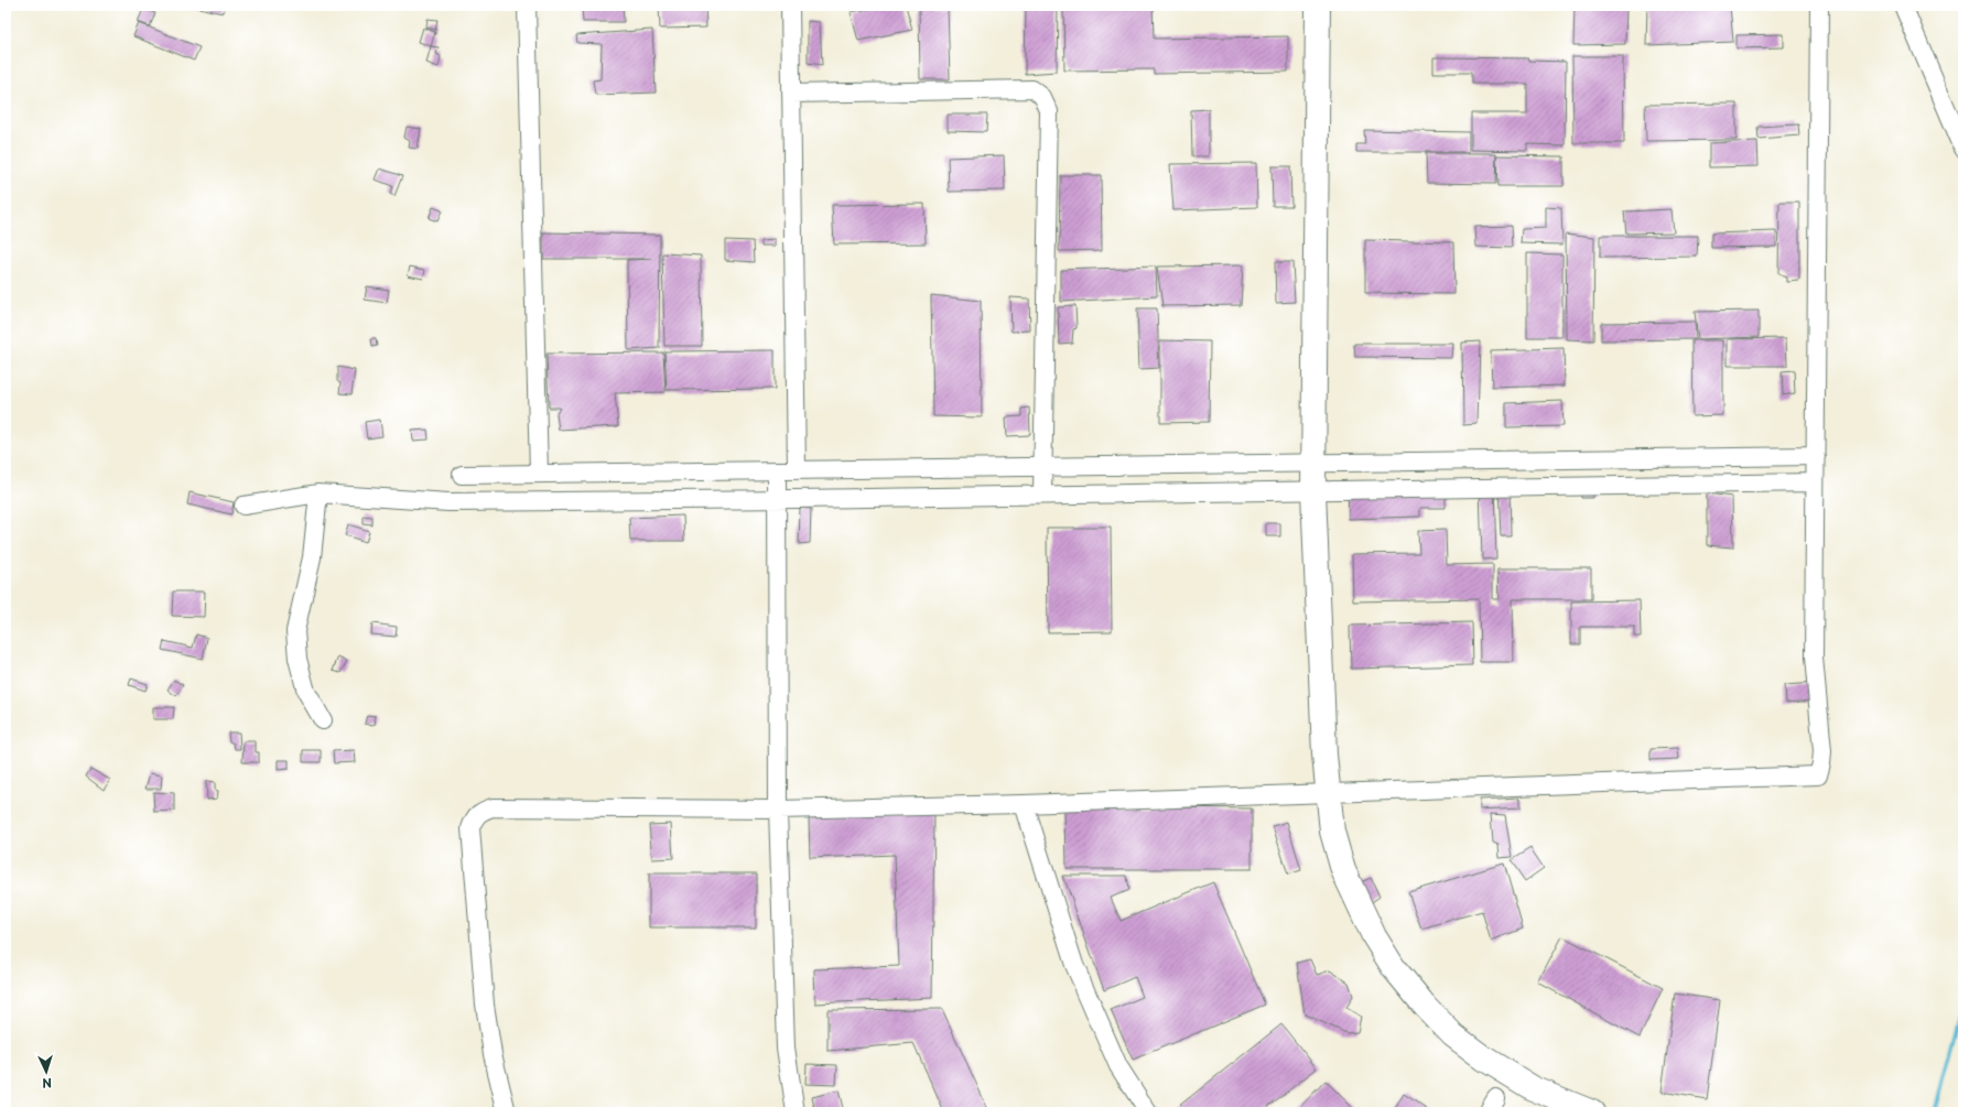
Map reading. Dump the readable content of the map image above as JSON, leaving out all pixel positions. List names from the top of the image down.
{
  "north": "bottom"
}
